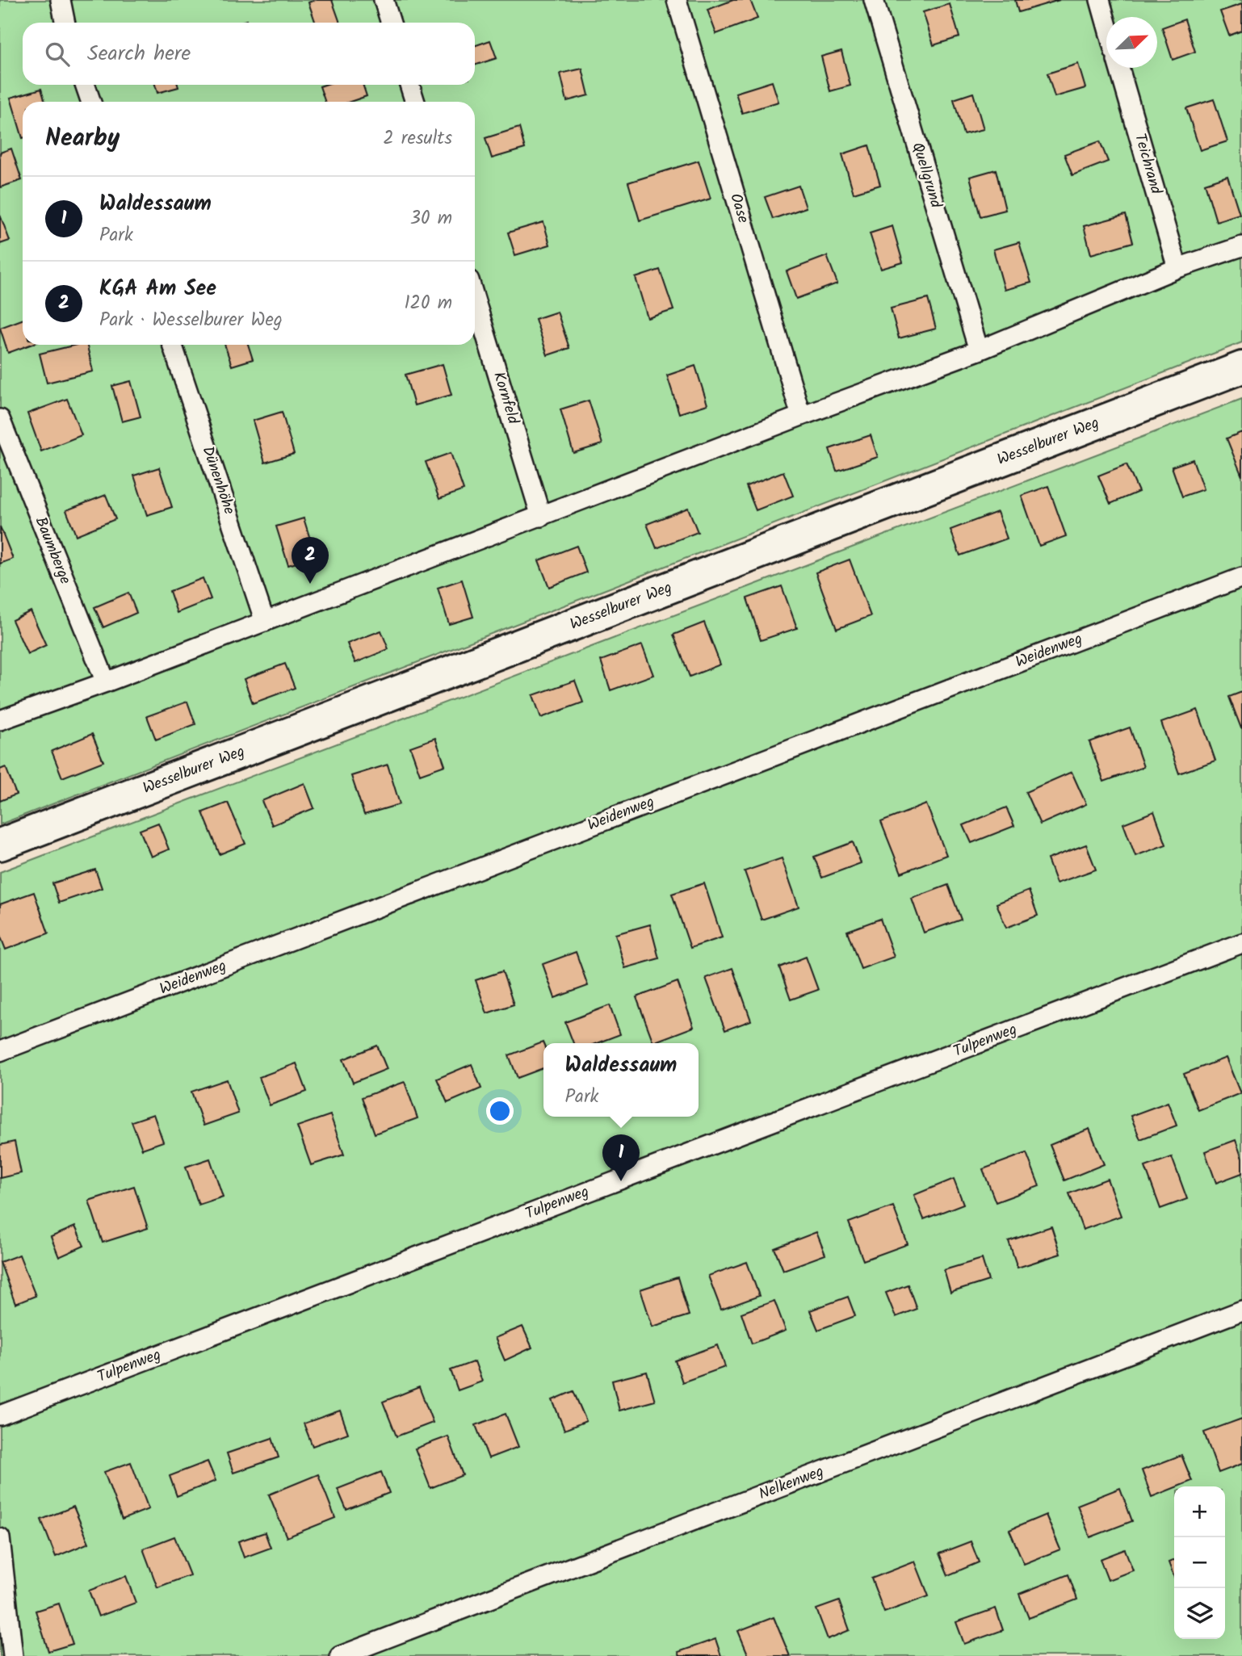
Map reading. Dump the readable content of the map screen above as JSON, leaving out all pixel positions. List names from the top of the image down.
{
  "streets": {
    "street": ["Wesselburer Weg"],
    "lane": [
      "Teichrand",
      "Quellgrund",
      "Oase",
      "Kornfeld",
      "Dünenhöhe",
      "Baumberge",
      "Weidenweg",
      "Tulpenweg",
      "Nelkenweg"
    ]
  },
  "north": "top right",
  "page": {
    "search": "Search here",
    "heading": ["Nearby", "2 results"],
    "list": [
      {
        "mark": "1",
        "name": "Waldessaum",
        "note": "Park",
        "value": "30 m"
      },
      {
        "mark": "2",
        "name": "KGA Am See",
        "note": "Park · Wesselburer Weg",
        "value": "120 m"
      }
    ],
    "pins": ["2", "1"],
    "popup": ["Waldessaum", "Park"],
    "map_buttons": ["+", "−"]
  }
}
